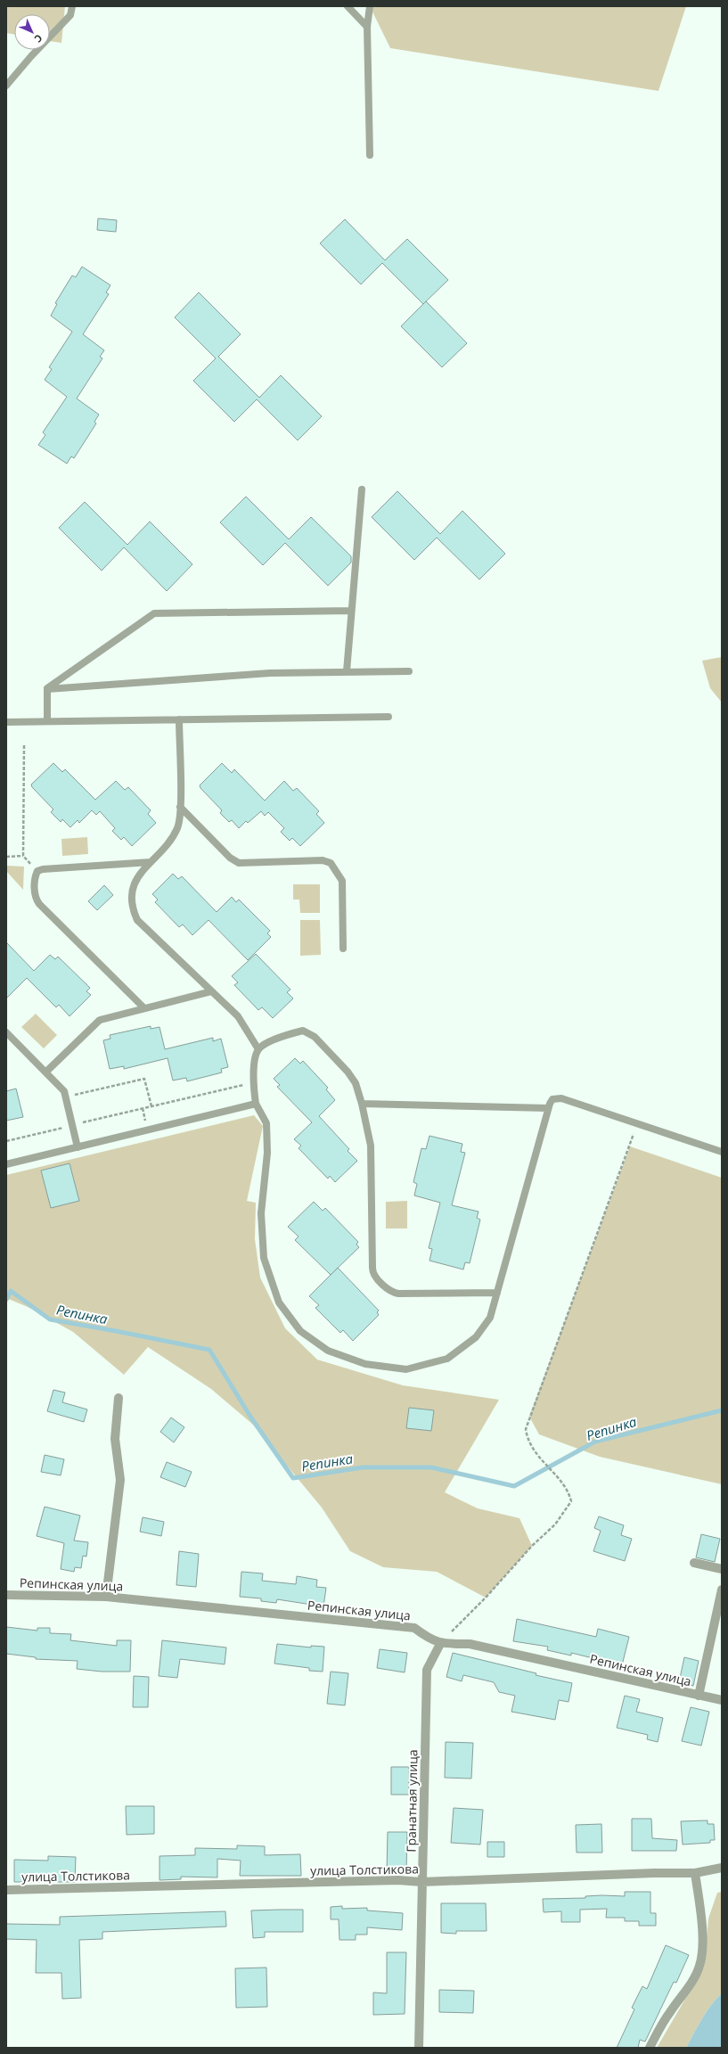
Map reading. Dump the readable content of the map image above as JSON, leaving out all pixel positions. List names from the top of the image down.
{
  "streets": {
    "street": ["Репинская улица", "Гранатная улица", "улица Толстикова"]
  },
  "crossings": [
    ["Репинская улица", "Гранатная улица"],
    ["Гранатная улица", "улица Толстикова"]
  ],
  "water": ["Репинка"],
  "north": "bottom right"
}
